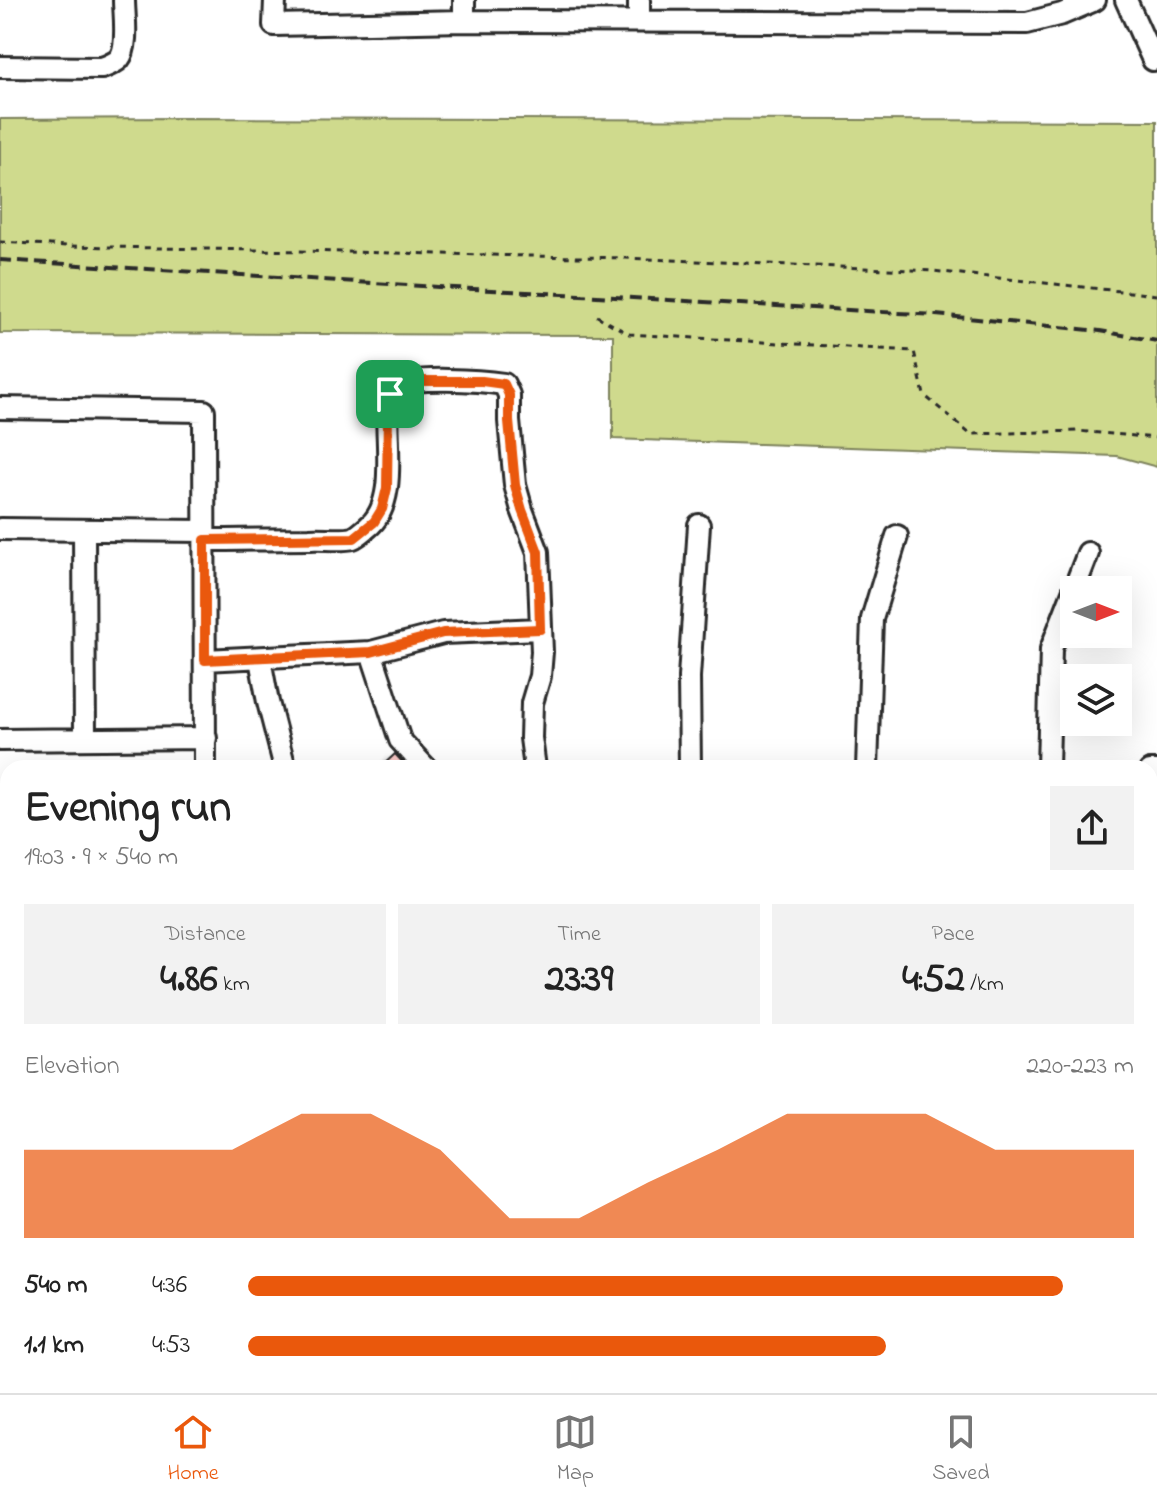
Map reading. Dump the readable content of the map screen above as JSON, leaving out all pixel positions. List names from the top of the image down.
{
  "north": "right",
  "page": {
    "heading": ["Evening run", "19:03 · 9 × 540 m"],
    "stats": [
      ["Distance", "4.86 km"],
      ["Time", "23:39"],
      ["Pace", "4:52 /km"]
    ],
    "chart": ["Elevation", "220–223 m"],
    "list": [
      {
        "name": "540 m",
        "note": "4:36"
      },
      {
        "name": "1.1 km",
        "note": "4:53"
      }
    ],
    "tabs": ["Home", "Map", "Saved"]
  }
}
